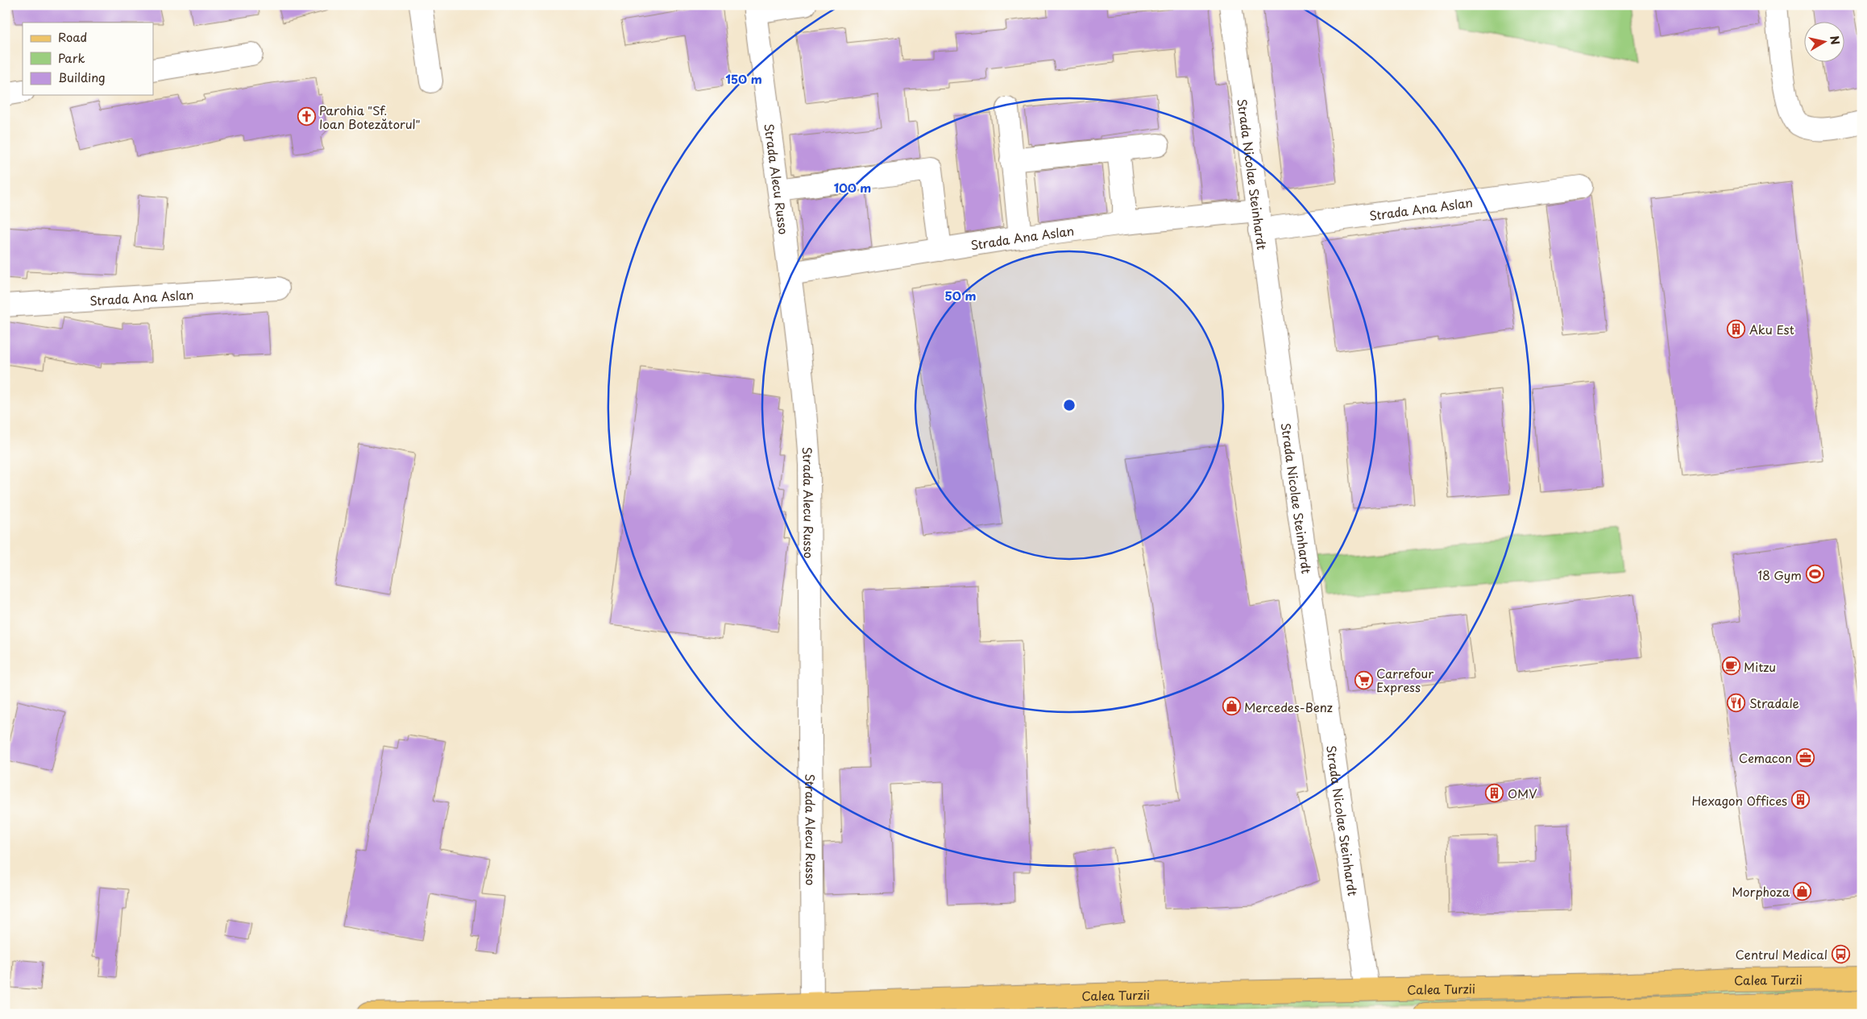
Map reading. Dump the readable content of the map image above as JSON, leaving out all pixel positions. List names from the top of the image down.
{
  "streets": {
    "main road": ["Calea Turzii"],
    "street": ["Strada Nicolae Steinhardt", "Strada Alecu Russo", "Strada Ana Aslan"]
  },
  "crossings": [
    ["Strada Nicolae Steinhardt", "Strada Ana Aslan"],
    ["Strada Nicolae Steinhardt", "Calea Turzii"],
    ["Strada Alecu Russo", "Strada Ana Aslan"],
    ["Strada Alecu Russo", "Calea Turzii"]
  ],
  "places": {
    "church": ["Parohia \"Sf. Ioan Botezătorul\""],
    "building": ["Aku Est", "OMV", "Hexagon Offices"],
    "sports": ["18 Gym"],
    "cafe": ["Mitzu"],
    "supermarket": ["Carrefour Express"],
    "restaurant": ["Stradale"],
    "shop": ["Mercedes-Benz", "Morphoza"],
    "office": ["Cemacon"],
    "bus stop": ["Centrul Medical"]
  },
  "legend": ["Road", "Park", "Building"],
  "north": "right",
  "rings": ["150 m", "100 m", "50 m"]
}
